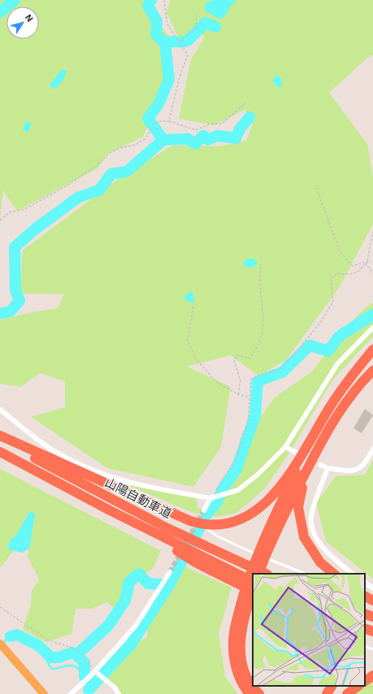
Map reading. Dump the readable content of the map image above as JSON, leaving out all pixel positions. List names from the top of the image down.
{
  "streets": {
    "highway": ["山陽自動車道"]
  },
  "north": "top right"
}
